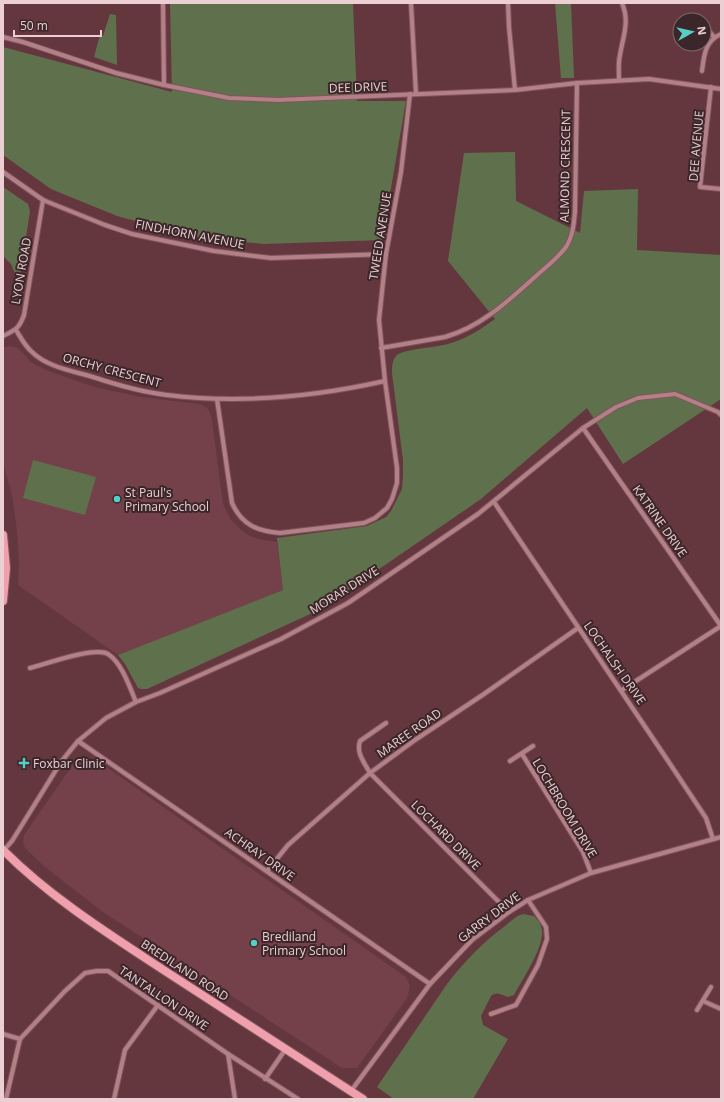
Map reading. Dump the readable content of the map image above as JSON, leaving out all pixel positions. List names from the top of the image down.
{
  "streets": {
    "street": [
      "DEE DRIVE",
      "DEE AVENUE",
      "ALMOND CRESCENT",
      "FINDHORN AVENUE",
      "TWEED AVENUE",
      "LYON ROAD",
      "ORCHY CRESCENT",
      "KATRINE DRIVE",
      "MORAR DRIVE",
      "LOCHALSH DRIVE",
      "MAREE ROAD",
      "LOCHBROOM DRIVE",
      "LOCHARD DRIVE",
      "ACHRAY DRIVE",
      "GARRY DRIVE",
      "BREDILAND ROAD",
      "TANTALLON DRIVE"
    ]
  },
  "crossings": [
    ["DEE DRIVE", "DEE AVENUE"],
    ["DEE DRIVE", "ALMOND CRESCENT"],
    ["DEE DRIVE", "TWEED AVENUE"],
    ["ALMOND CRESCENT", "TWEED AVENUE"],
    ["FINDHORN AVENUE", "TWEED AVENUE"],
    ["FINDHORN AVENUE", "LYON ROAD"],
    ["TWEED AVENUE", "ORCHY CRESCENT"],
    ["LYON ROAD", "ORCHY CRESCENT"],
    ["KATRINE DRIVE", "MORAR DRIVE"],
    ["MORAR DRIVE", "LOCHALSH DRIVE"],
    ["MORAR DRIVE", "ACHRAY DRIVE"],
    ["MORAR DRIVE", "BREDILAND ROAD"],
    ["LOCHALSH DRIVE", "MAREE ROAD"],
    ["LOCHALSH DRIVE", "GARRY DRIVE"],
    ["MAREE ROAD", "LOCHARD DRIVE"],
    ["MAREE ROAD", "ACHRAY DRIVE"],
    ["LOCHBROOM DRIVE", "GARRY DRIVE"],
    ["LOCHARD DRIVE", "GARRY DRIVE"],
    ["ACHRAY DRIVE", "GARRY DRIVE"],
    ["GARRY DRIVE", "BREDILAND ROAD"]
  ],
  "places": {
    "other": ["St Paul's Primary School", "Brediland Primary School"],
    "health": ["Foxbar Clinic"]
  },
  "scale_bar": "50 m",
  "north": "right"
}
